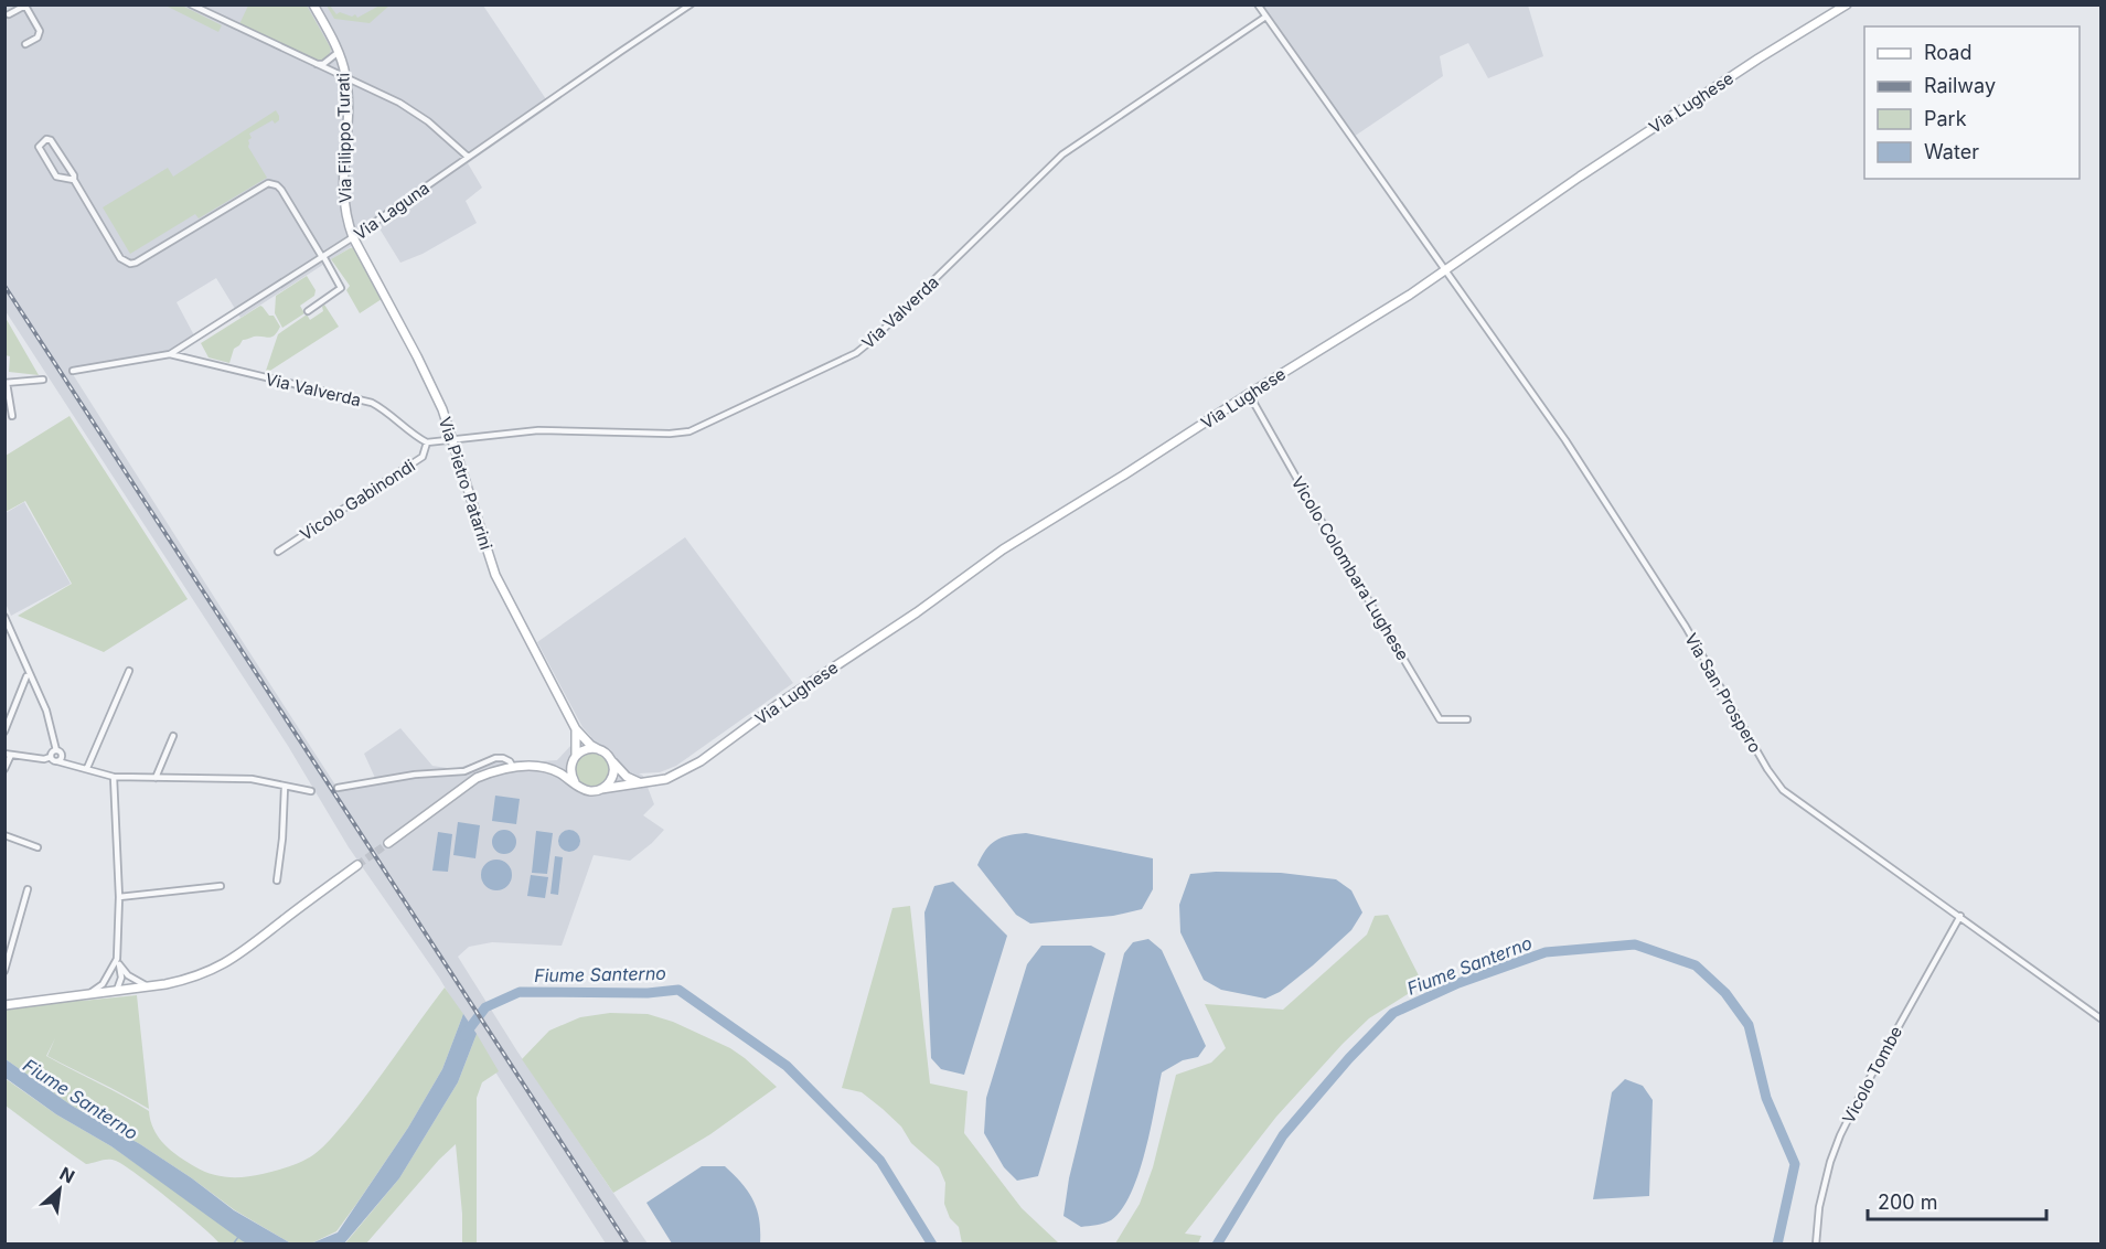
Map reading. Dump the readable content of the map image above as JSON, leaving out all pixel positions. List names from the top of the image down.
{
  "streets": {
    "main road": ["Via Lughese", "Via Filippo Turati", "Via Pietro Patarini"],
    "street": [
      "Via Laguna",
      "Via Valverda",
      "Vicolo Gabinondi",
      "Vicolo Colombara Lughese",
      "Via San Prospero",
      "Vicolo Tombe"
    ]
  },
  "crossings": [
    ["Via Lughese", "Via Pietro Patarini"],
    ["Via Lughese", "Vicolo Colombara Lughese"],
    ["Via Lughese", "Via San Prospero"],
    ["Via Filippo Turati", "Via Laguna"],
    ["Via Filippo Turati", "Via Pietro Patarini"],
    ["Via Laguna", "Via Valverda"],
    ["Via Laguna", "Via Pietro Patarini"],
    ["Via Valverda", "Via Pietro Patarini"],
    ["Via Valverda", "Vicolo Gabinondi"],
    ["Via San Prospero", "Vicolo Tombe"]
  ],
  "water": ["Fiume Santerno"],
  "legend": [
    "Road",
    "Railway",
    "Park",
    "Water"
  ],
  "scale_bar": "200 m",
  "north": "top right"
}
